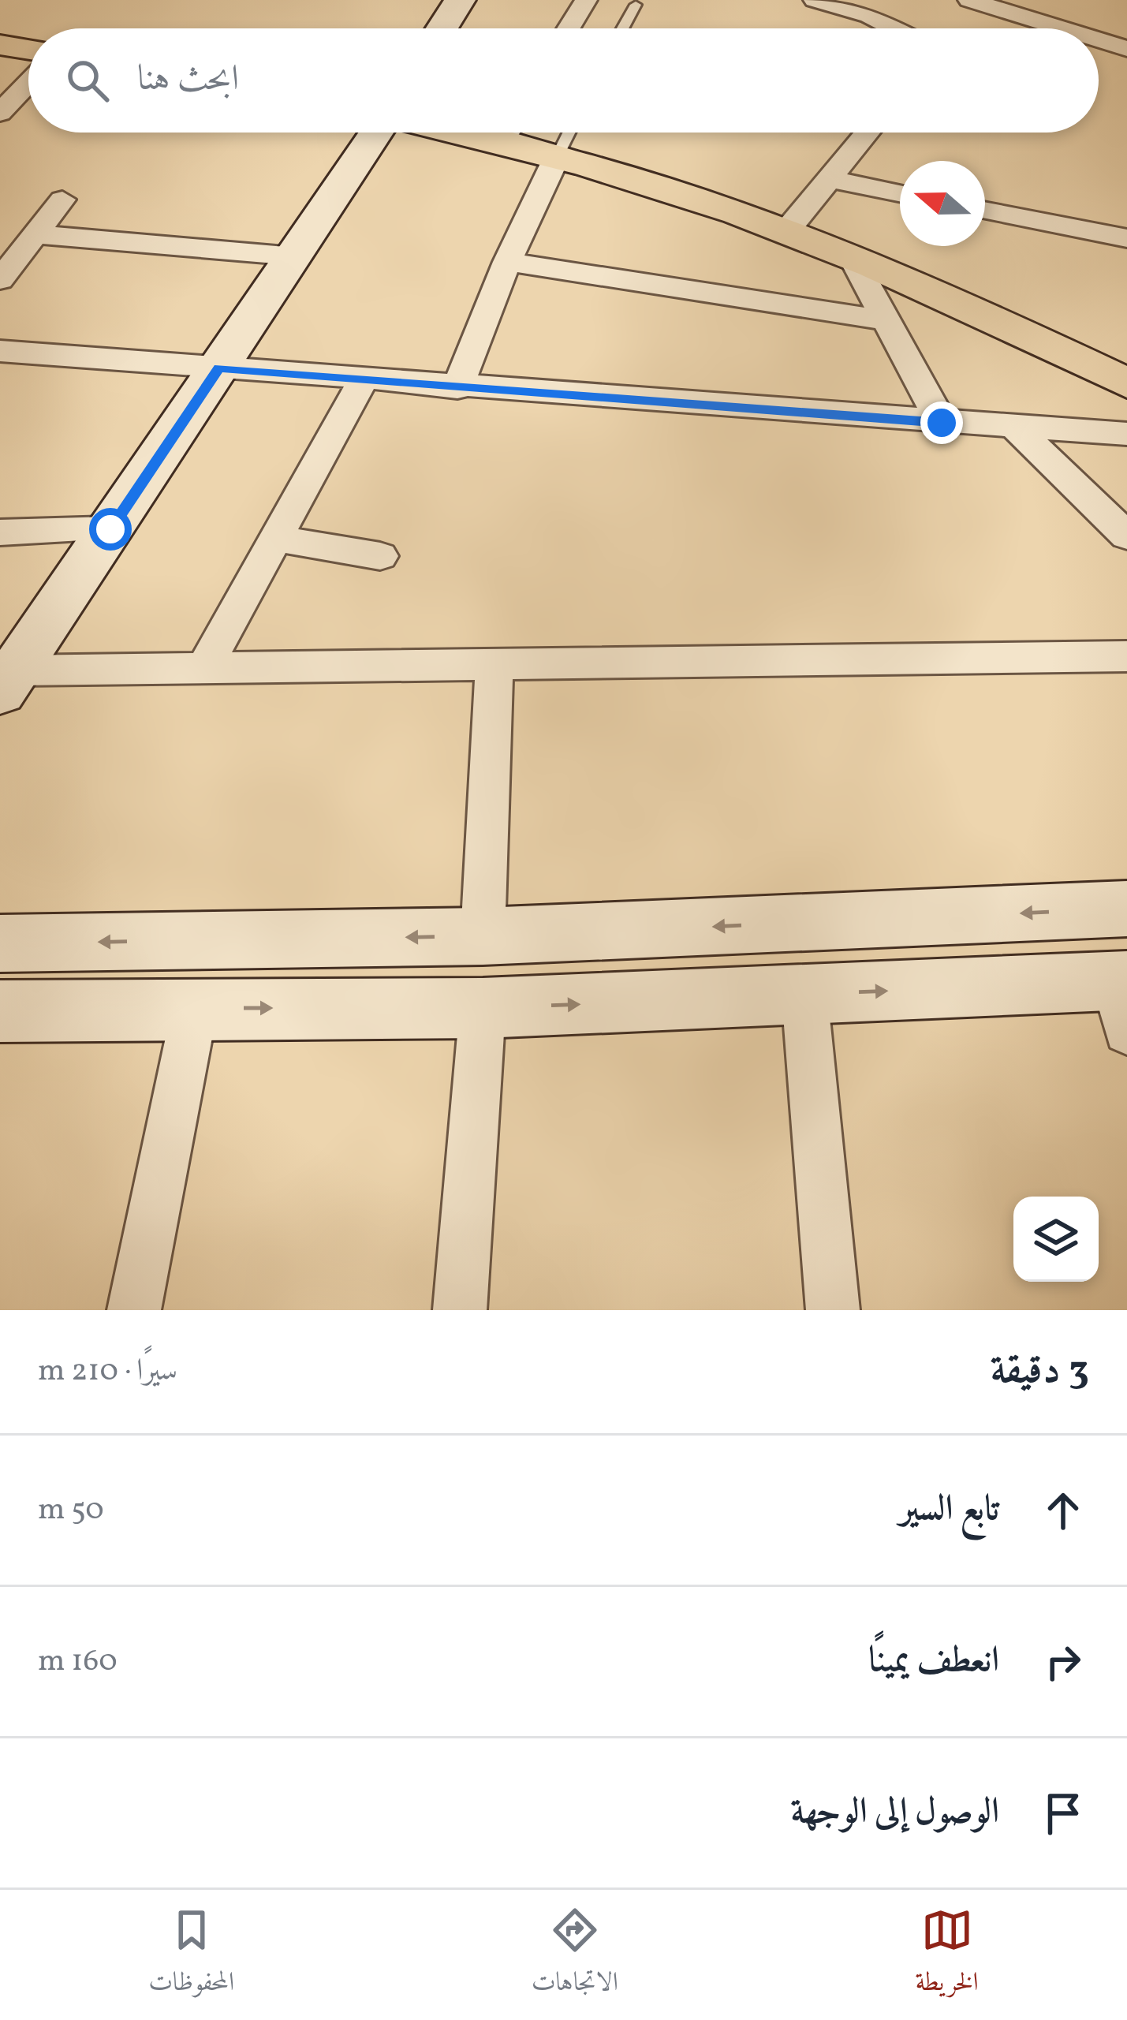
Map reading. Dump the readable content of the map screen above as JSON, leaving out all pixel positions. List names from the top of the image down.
{
  "north": "left",
  "page": {
    "search": "ابحث هنا",
    "heading": ["3 دقيقة", "سيرًا · 210 m"],
    "list": [
      ["تابع السير", "50 m"],
      ["انعطف يمينًا", "160 m"],
      "الوصول إلى الوجهة"
    ],
    "nav": ["الخريطة", "الاتجاهات", "المحفوظات"]
  }
}
